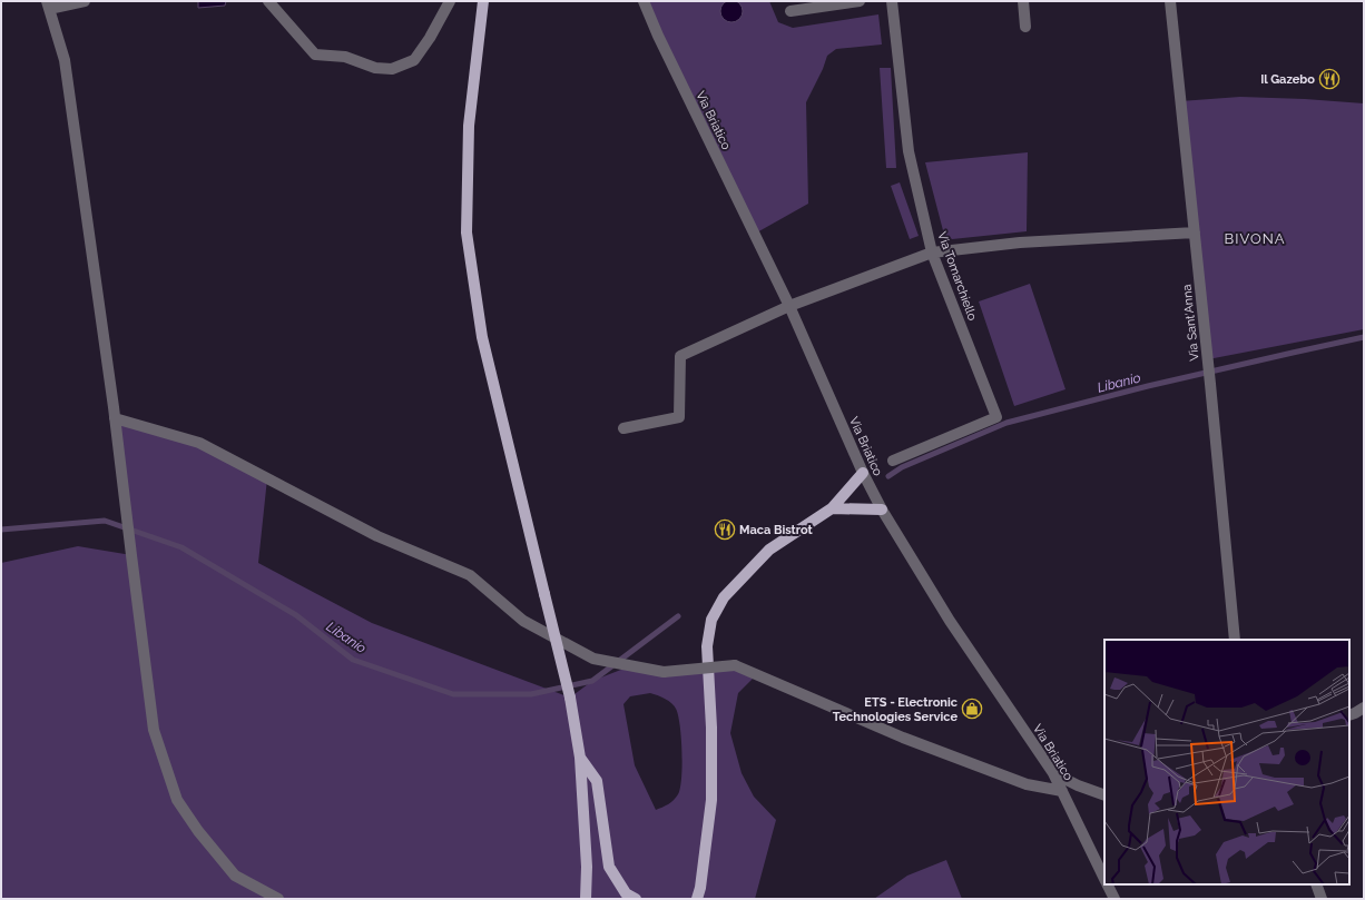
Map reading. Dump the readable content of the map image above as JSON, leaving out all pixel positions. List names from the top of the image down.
{
  "streets": {
    "street": ["Via Briatico", "Via Tomarchiello", "Via Sant'Anna"]
  },
  "districts": ["BIVONA"],
  "water": ["Libanio"],
  "places": {
    "restaurant": ["Il Gazebo", "Maca Bistrot"],
    "shop": ["ETS - Electronic Technologies Service"]
  }
}
